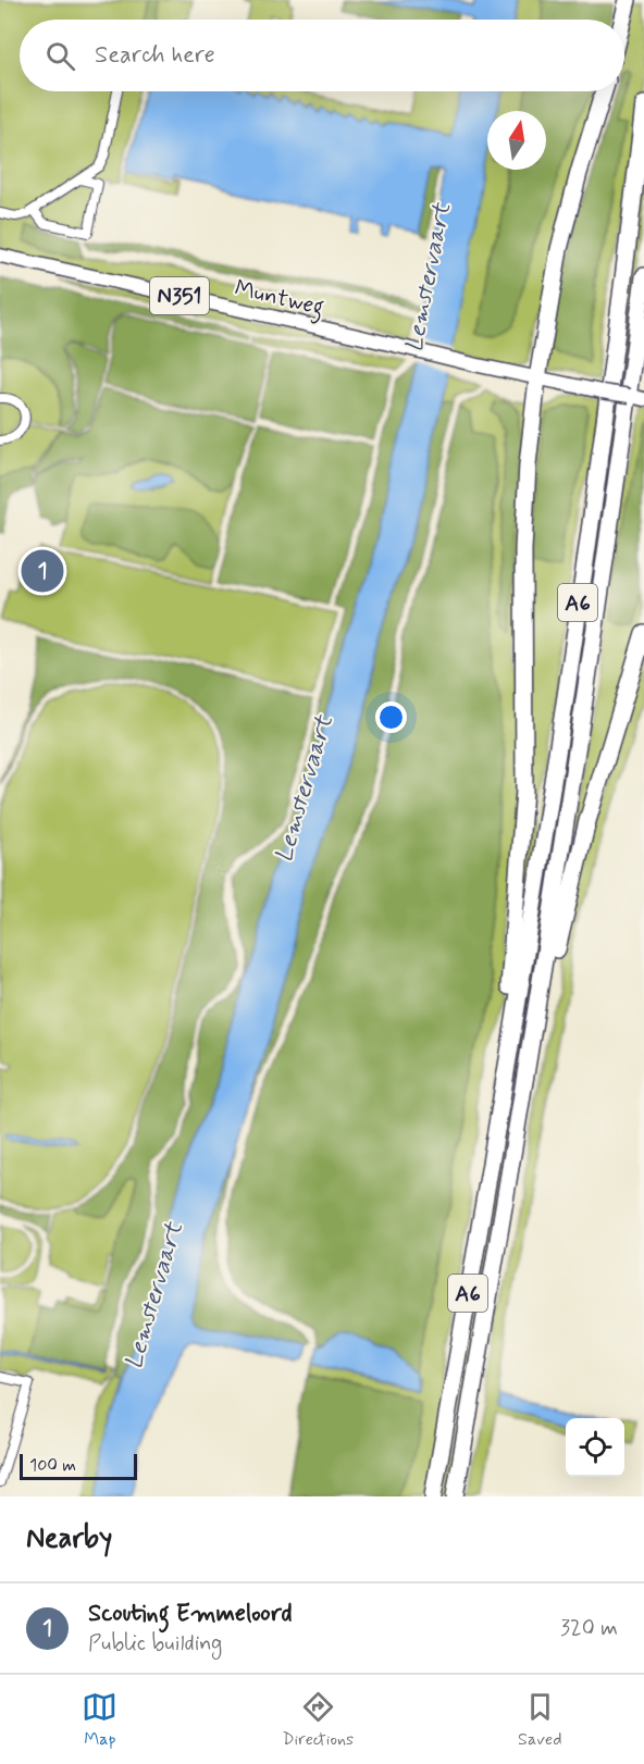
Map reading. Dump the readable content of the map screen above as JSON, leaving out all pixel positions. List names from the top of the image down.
{
  "streets": {
    "highway": ["A6"],
    "main road": ["N351", "Muntweg"]
  },
  "crossings": [
    ["Muntweg", "A6"]
  ],
  "water": ["Lemstervaart"],
  "scale_bar": "100 m",
  "north": "top",
  "page": {
    "search": "Search here",
    "pins": "1",
    "scale": "100 m",
    "heading": "Nearby",
    "list": [
      {
        "mark": "1",
        "name": "Scouting Emmeloord",
        "note": "Public building",
        "value": "320 m"
      }
    ],
    "nav": ["Map", "Directions", "Saved"]
  }
}
